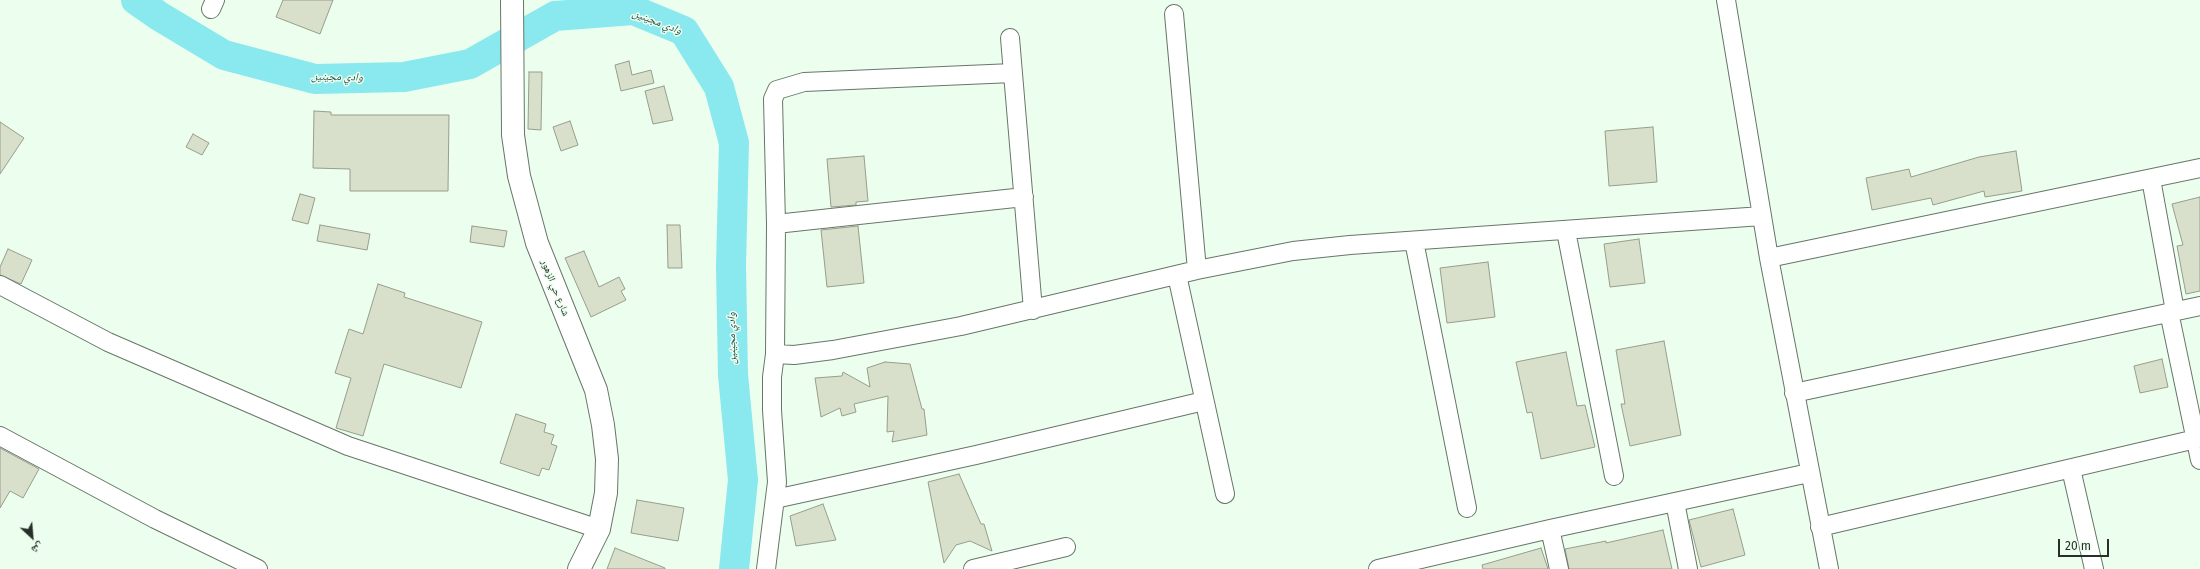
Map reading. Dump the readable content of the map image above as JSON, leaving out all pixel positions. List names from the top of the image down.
{
  "streets": {
    "street": ["شارع حي الزهور"]
  },
  "water": ["وادي مجينين"],
  "scale_bar": "20 m",
  "north": "bottom right"
}
